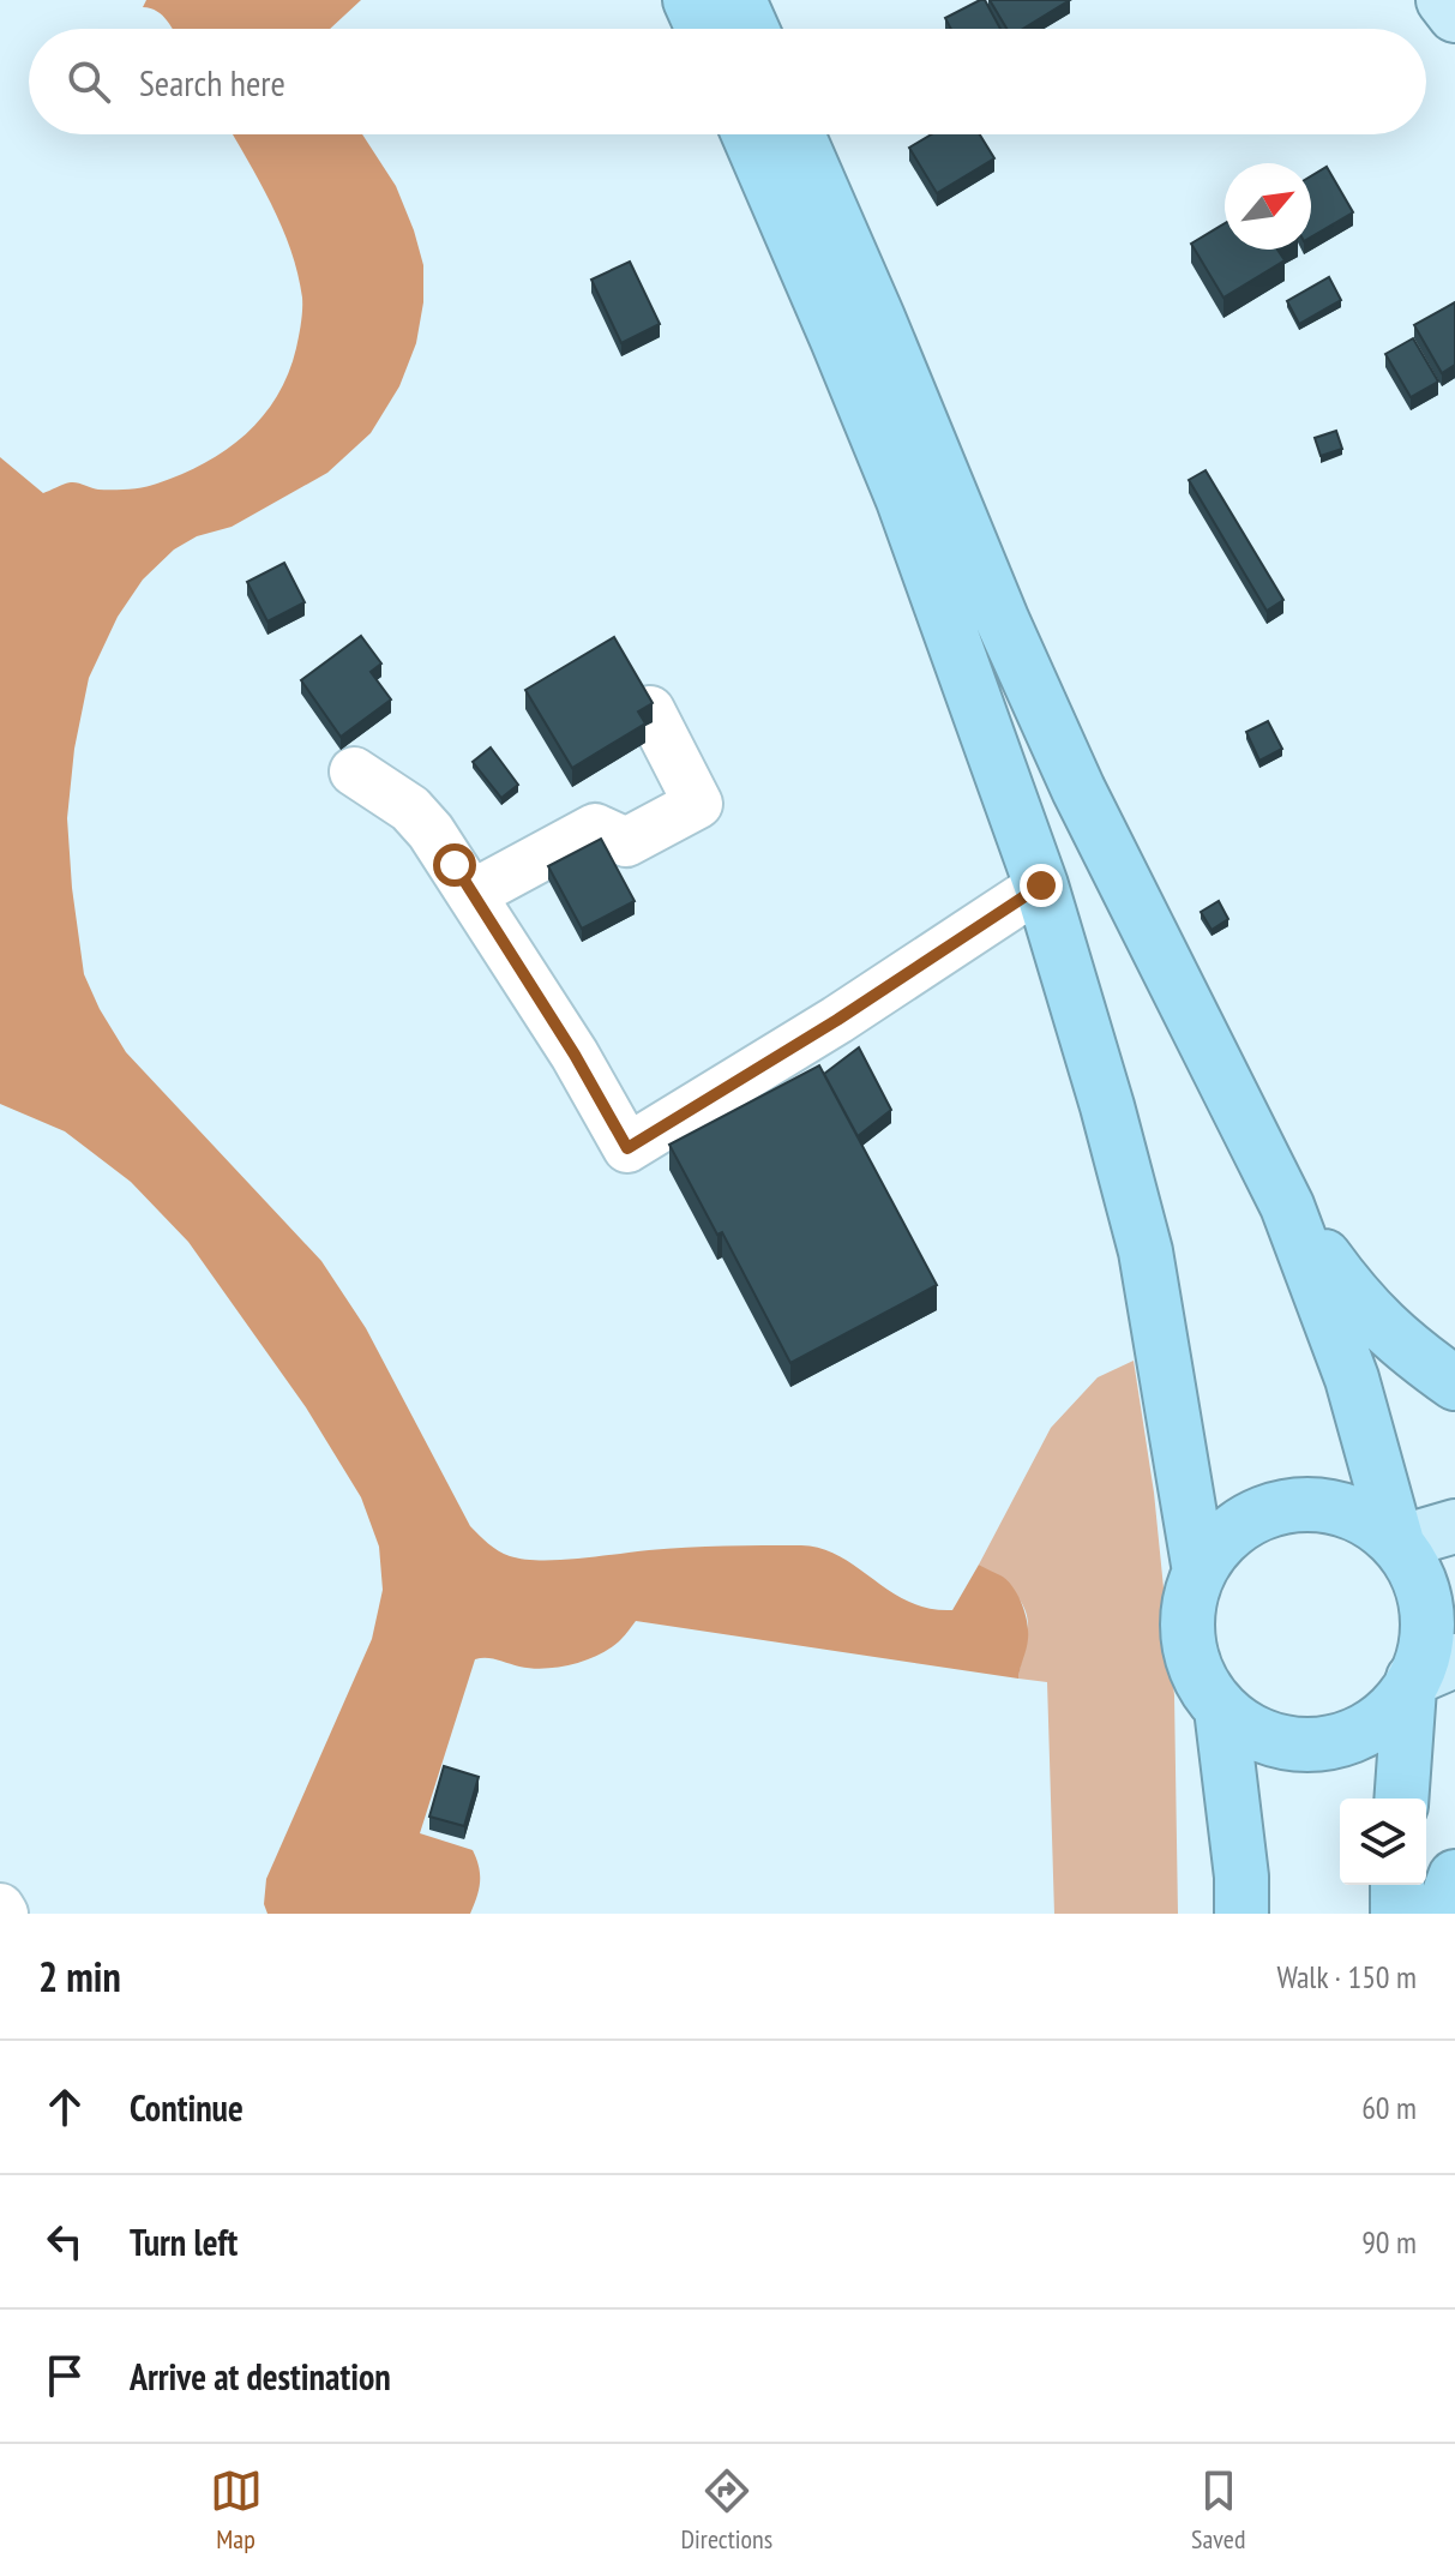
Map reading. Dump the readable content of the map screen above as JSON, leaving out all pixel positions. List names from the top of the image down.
{
  "north": "top right",
  "page": {
    "search": "Search here",
    "heading": ["2 min", "Walk · 150 m"],
    "list": [
      ["Continue", "60 m"],
      ["Turn left", "90 m"],
      "Arrive at destination"
    ],
    "nav": ["Map", "Directions", "Saved"]
  }
}
